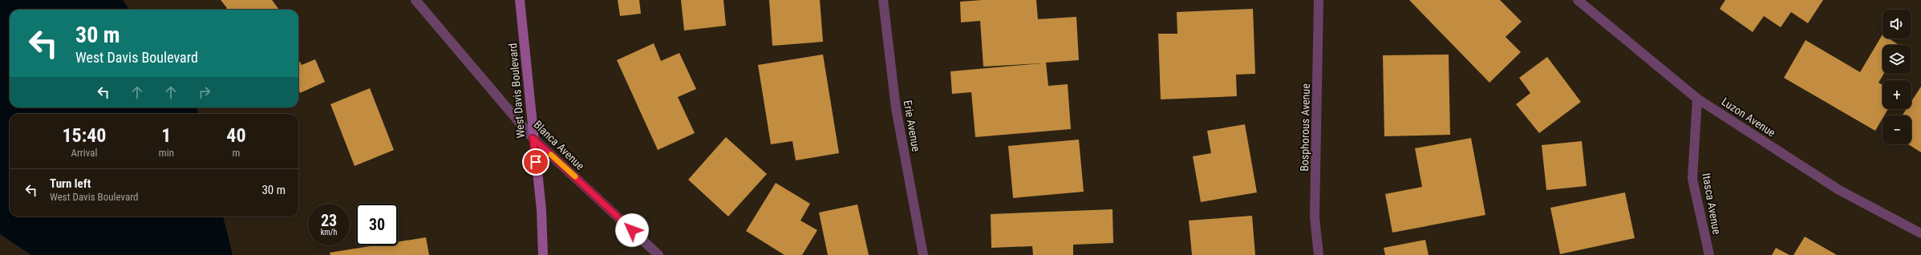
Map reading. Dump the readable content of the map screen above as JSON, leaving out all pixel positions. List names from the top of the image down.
{
  "streets": {
    "street": [
      "West Davis Boulevard",
      "Luzon Avenue",
      "Erie Avenue",
      "Bosphorous Avenue",
      "Blanca Avenue",
      "Itasca Avenue"
    ]
  },
  "crossings": [
    ["West Davis Boulevard", "Blanca Avenue"],
    ["Luzon Avenue", "Itasca Avenue"]
  ],
  "page": {
    "map_buttons": ["+", "−"],
    "turn": ["30 m", "West Davis Boulevard"],
    "eta": [
      "15:40",
      "Arrival",
      "1",
      "min",
      "40",
      "m"
    ],
    "list": [
      {
        "name": "Turn left",
        "note": "West Davis Boulevard",
        "value": "30 m"
      }
    ],
    "speed": "23 km/h",
    "limit": "30"
  }
}
